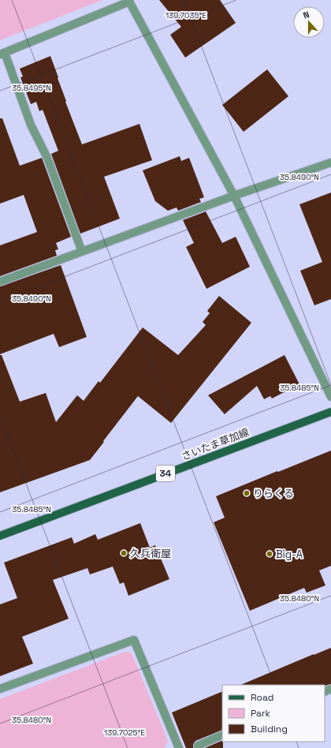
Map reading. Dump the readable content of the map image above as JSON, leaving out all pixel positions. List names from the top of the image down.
{
  "streets": {
    "main road": ["さいたま草加線", "34"]
  },
  "places": ["りらくる", "久兵衛屋", "Big-A"],
  "legend": ["Road", "Park", "Building"],
  "north": "top",
  "coordinates": [
    "139.7035°E",
    "35.8495°N",
    "35.8490°N",
    "35.8485°N",
    "35.8480°N",
    "139.7025°E"
  ]
}
